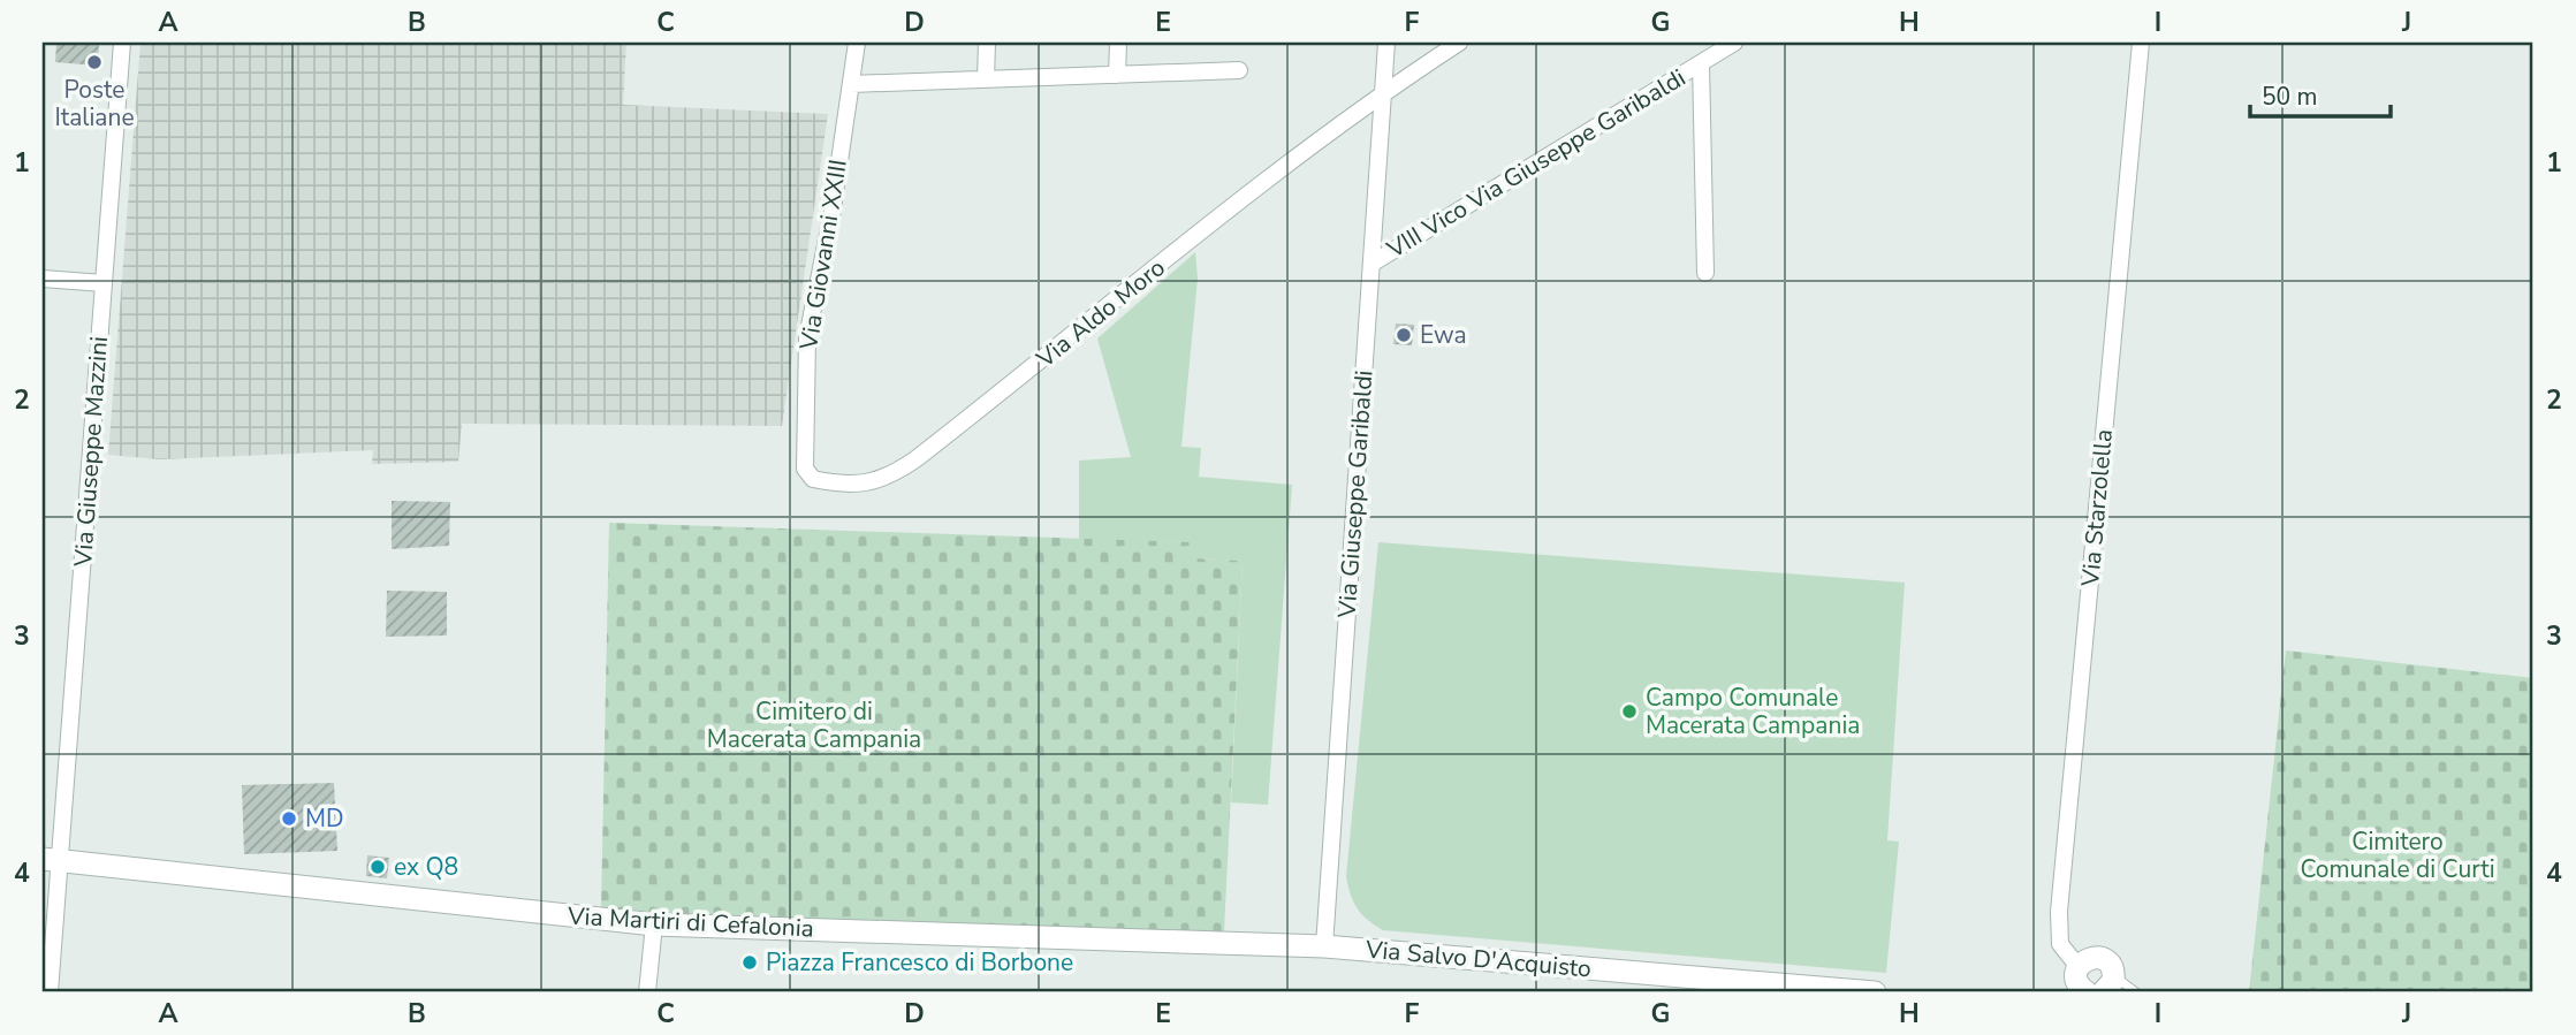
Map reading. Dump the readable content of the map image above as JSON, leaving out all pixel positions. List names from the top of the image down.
{
  "streets": {
    "street": [
      "VIII Vico Via Giuseppe Garibaldi",
      "Via Giovanni XXIII",
      "Via Aldo Moro",
      "Via Giuseppe Mazzini",
      "Via Giuseppe Garibaldi",
      "Via Starzolella",
      "Via Martiri di Cefalonia",
      "Via Salvo D'Acquisto"
    ]
  },
  "crossings": [
    ["VIII Vico Via Giuseppe Garibaldi", "Via Giuseppe Garibaldi"],
    ["Via Giovanni XXIII", "Via Aldo Moro"],
    ["Via Aldo Moro", "Via Giuseppe Garibaldi"],
    ["Via Giuseppe Mazzini", "Via Martiri di Cefalonia"],
    ["Via Giuseppe Garibaldi", "Via Martiri di Cefalonia"],
    ["Via Giuseppe Garibaldi", "Via Salvo D'Acquisto"],
    ["Via Martiri di Cefalonia", "Via Salvo D'Acquisto"]
  ],
  "parks": ["Cimitero di Macerata Campania", "Cimitero Comunale di Curti"],
  "places": [
    "Poste Italiane",
    "Ewa",
    "Campo Comunale Macerata Campania",
    "MD",
    "ex Q8",
    "Piazza Francesco di Borbone"
  ],
  "scale_bar": "50 m",
  "grid": {
    "columns": [
      "A",
      "B",
      "C",
      "D",
      "E",
      "F",
      "G",
      "H",
      "I",
      "J"
    ],
    "rows": [
      "1",
      "2",
      "3",
      "4"
    ]
  }
}
